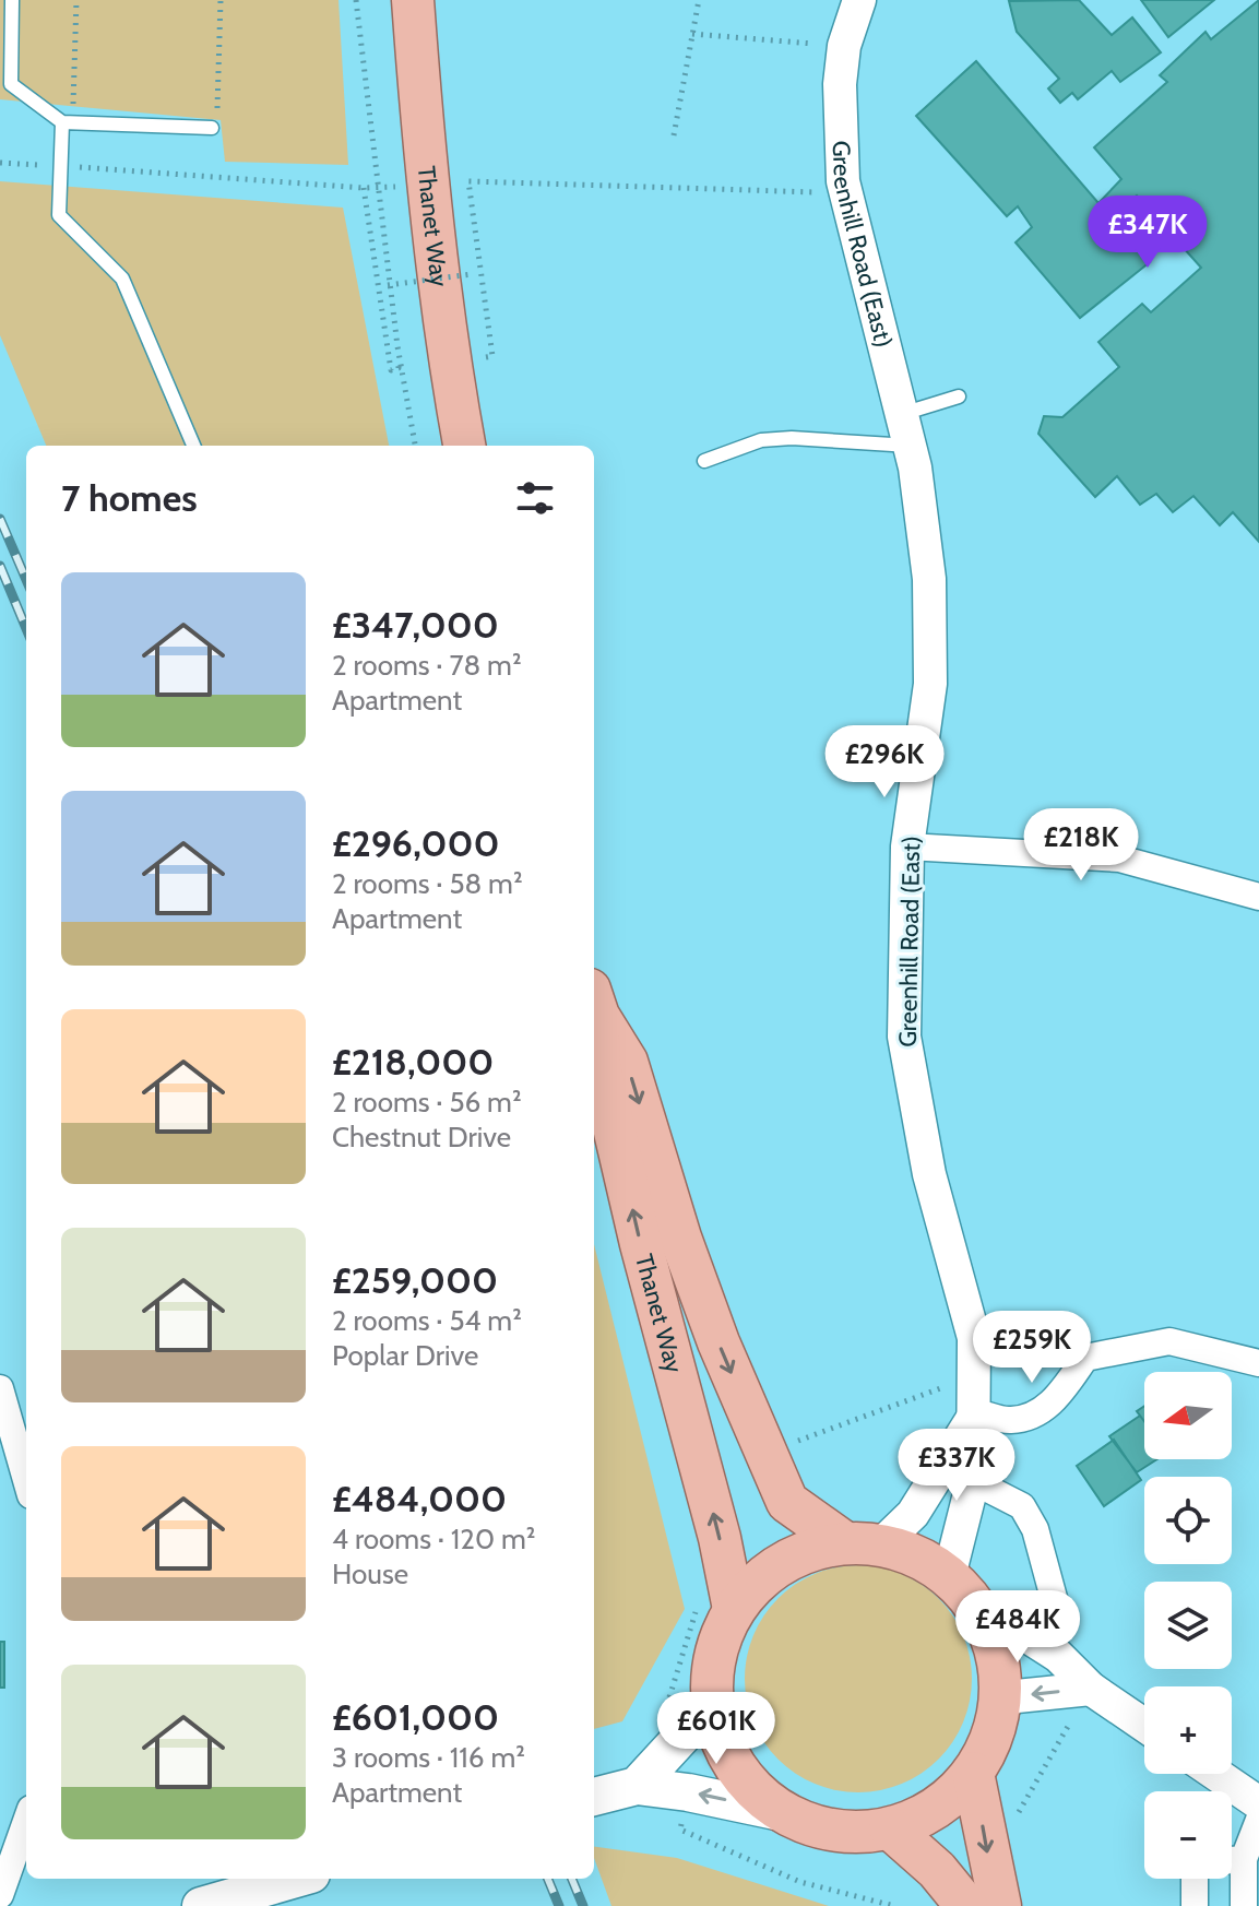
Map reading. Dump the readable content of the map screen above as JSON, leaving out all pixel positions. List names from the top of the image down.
{
  "streets": {
    "main road": ["Thanet Way"],
    "street": ["Greenhill Road (East)"]
  },
  "crossings": [
    ["Thanet Way", "Greenhill Road (East)"]
  ],
  "north": "left",
  "page": {
    "price": [
      "£347K",
      "£296K",
      "£218K",
      "£259K",
      "£337K",
      "£484K",
      "£601K"
    ],
    "heading": "7 homes",
    "list": [
      {
        "name": "£347,000",
        "note": "2 rooms · 78 m² · Apartment"
      },
      {
        "name": "£296,000",
        "note": "2 rooms · 58 m² · Apartment"
      },
      {
        "name": "£218,000",
        "note": "2 rooms · 56 m² · Chestnut Drive"
      },
      {
        "name": "£259,000",
        "note": "2 rooms · 54 m² · Poplar Drive"
      },
      {
        "name": "£484,000",
        "note": "4 rooms · 120 m² · House"
      },
      {
        "name": "£601,000",
        "note": "3 rooms · 116 m² · Apartment"
      }
    ],
    "map_buttons": ["+", "−"]
  }
}
